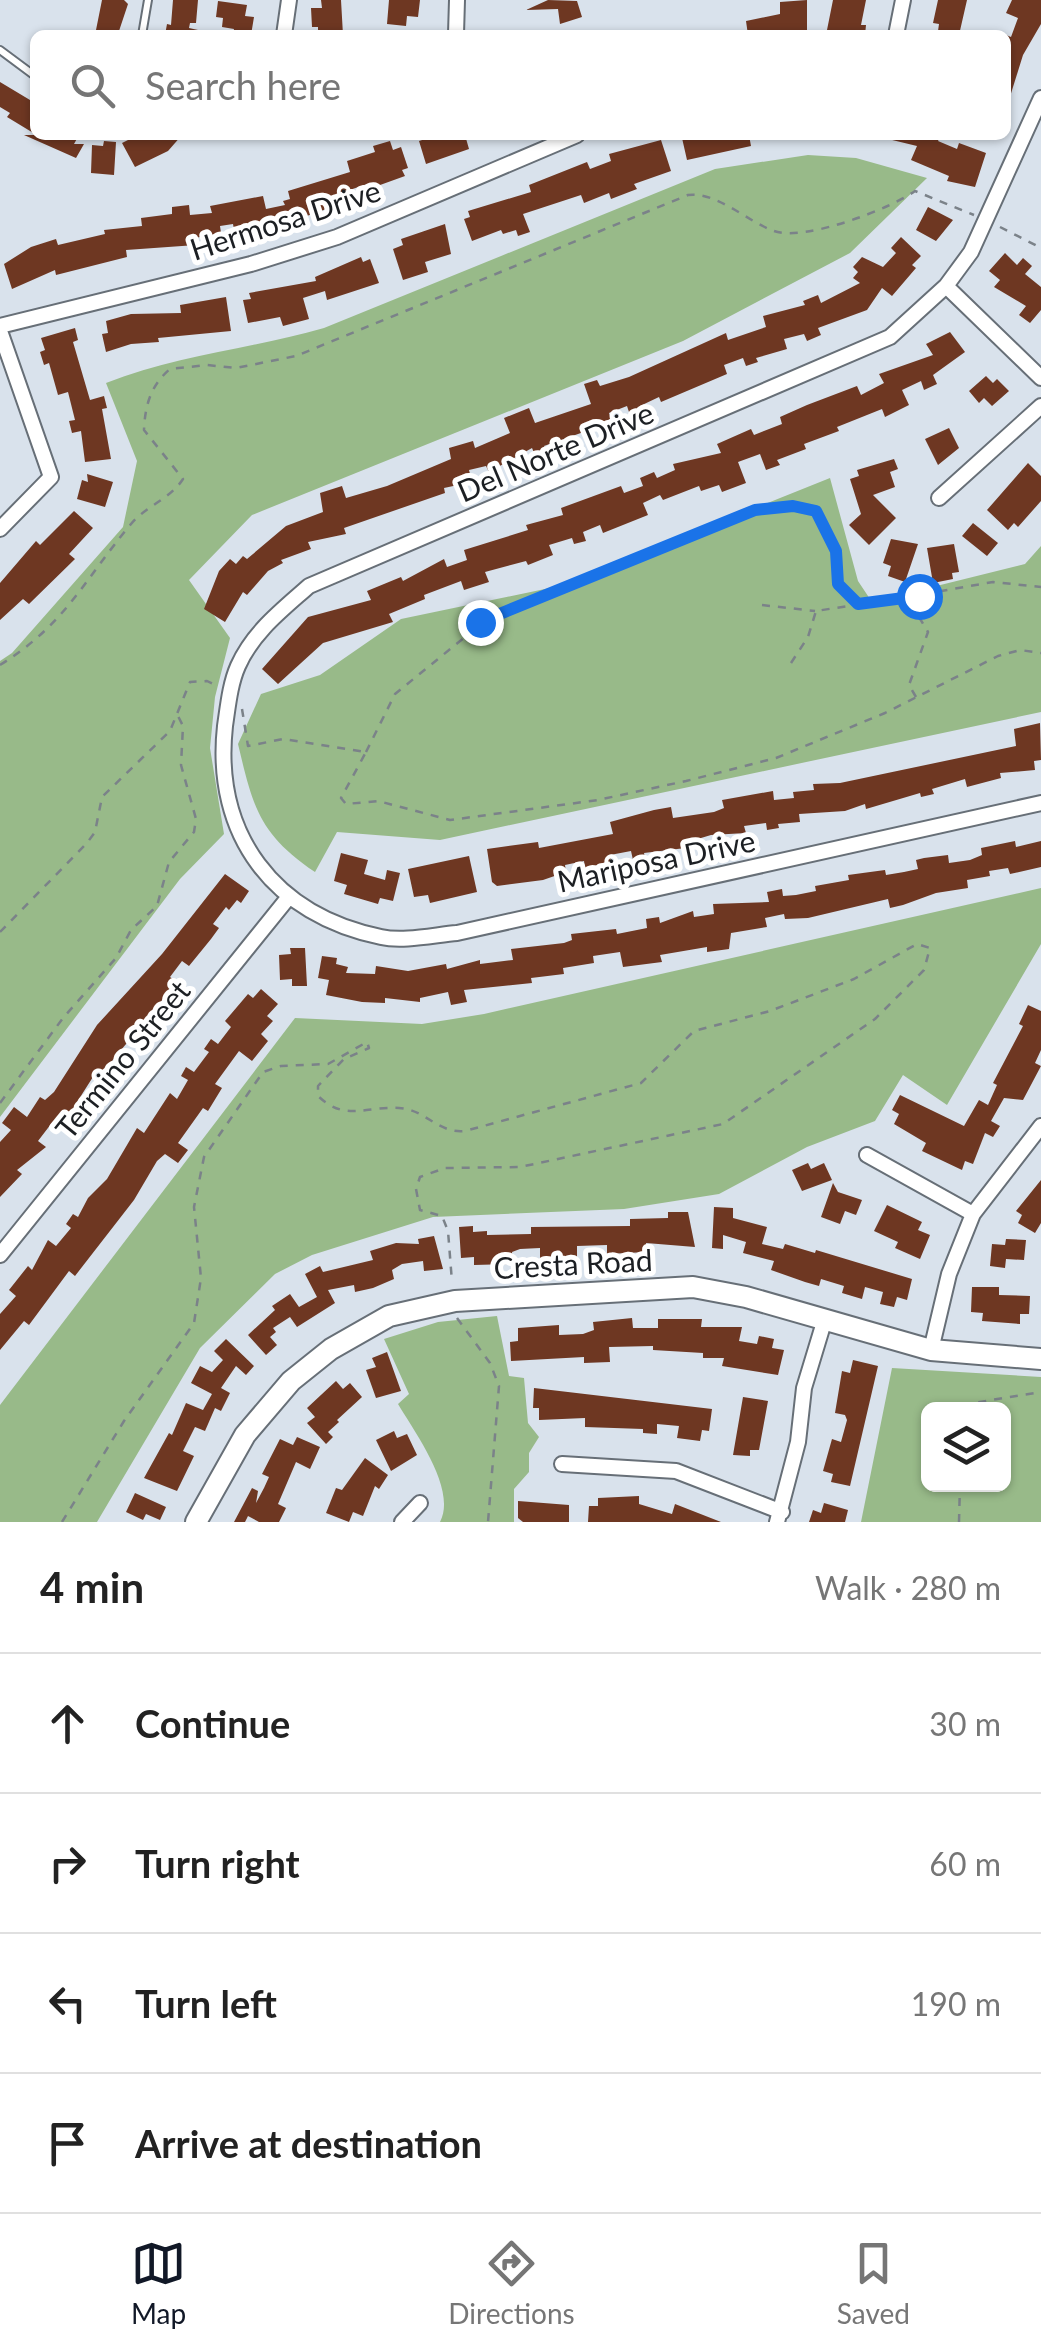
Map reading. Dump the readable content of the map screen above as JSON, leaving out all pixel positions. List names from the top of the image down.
{
  "streets": {
    "street": [
      "Hermosa Drive",
      "Del Norte Drive",
      "Mariposa Drive",
      "Termino Street",
      "Cresta Road"
    ]
  },
  "crossings": [
    ["Del Norte Drive", "Mariposa Drive"],
    ["Del Norte Drive", "Termino Street"],
    ["Mariposa Drive", "Termino Street"]
  ],
  "page": {
    "search": "Search here",
    "heading": ["4 min", "Walk · 280 m"],
    "list": [
      ["Continue", "30 m"],
      ["Turn right", "60 m"],
      ["Turn left", "190 m"],
      "Arrive at destination"
    ],
    "nav": ["Map", "Directions", "Saved"]
  }
}
